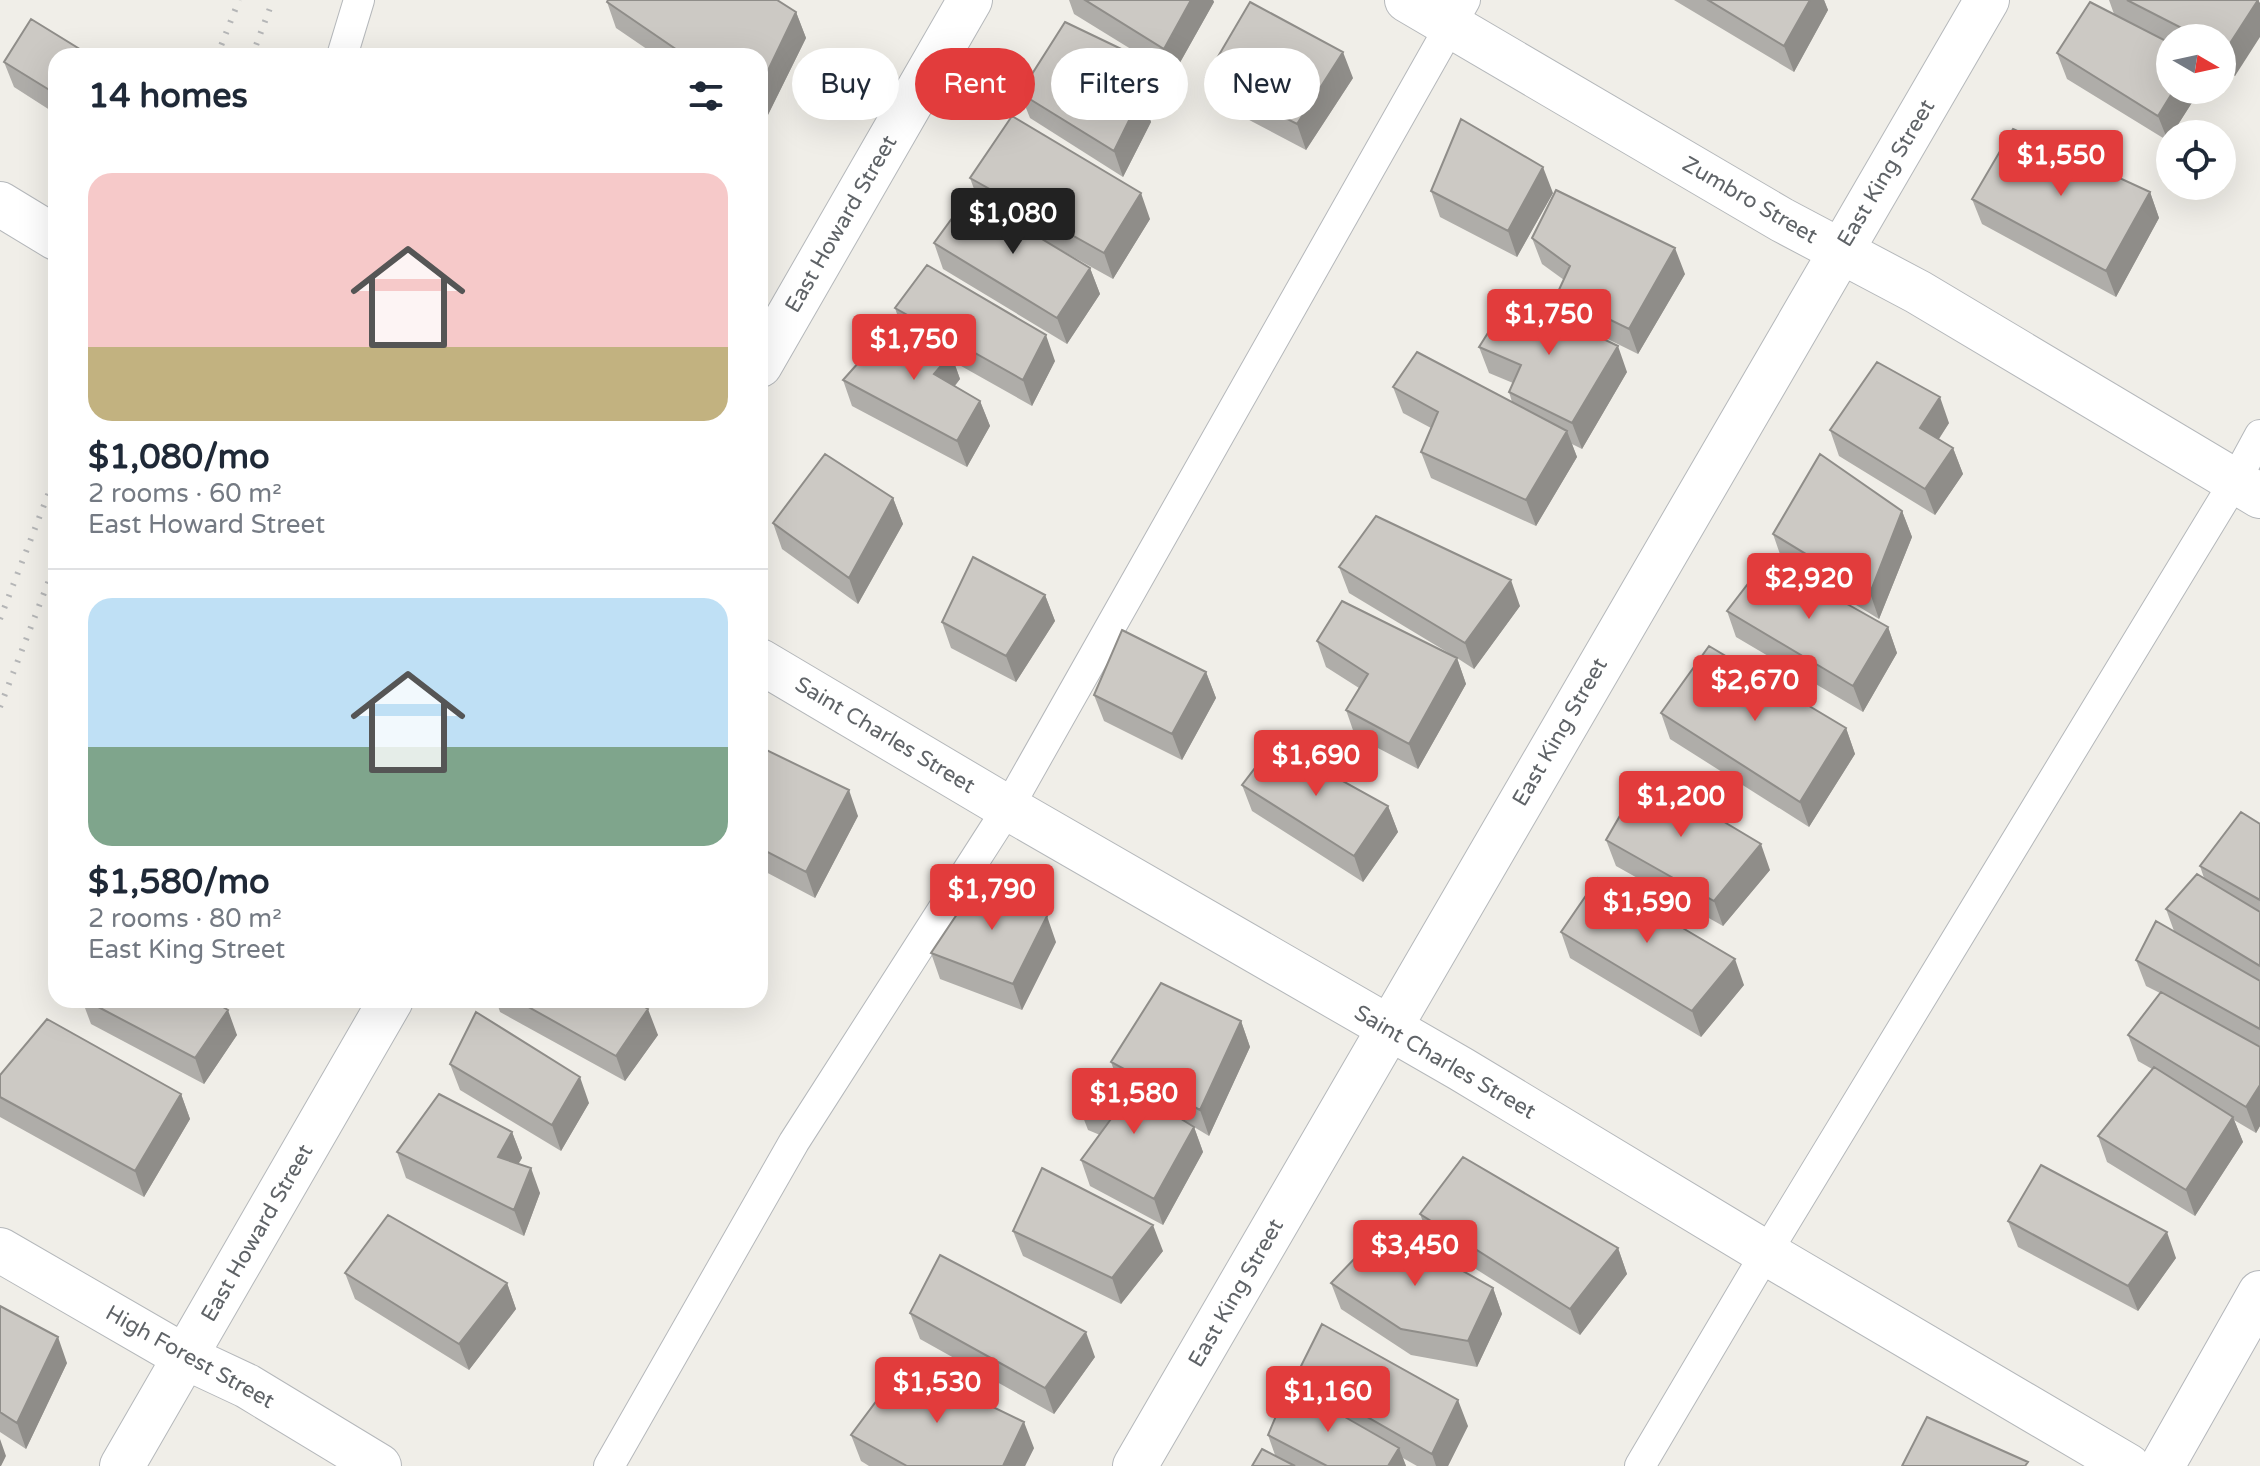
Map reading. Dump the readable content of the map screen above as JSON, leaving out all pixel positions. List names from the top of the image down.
{
  "streets": {
    "street": [
      "East King Street",
      "Zumbro Street",
      "East Howard Street",
      "Saint Charles Street",
      "High Forest Street"
    ]
  },
  "crossings": [
    ["East King Street", "Zumbro Street"],
    ["East King Street", "Saint Charles Street"],
    ["East Howard Street", "High Forest Street"]
  ],
  "north": "right",
  "page": {
    "chip": [
      "Buy",
      "Rent",
      "Filters",
      "New"
    ],
    "heading": "14 homes",
    "price": [
      "$1,550",
      "$1,080",
      "$1,750",
      "$1,750",
      "$2,920",
      "$2,670",
      "$1,690",
      "$1,200",
      "$1,790",
      "$1,590",
      "$1,580",
      "$3,450",
      "$1,530",
      "$1,160"
    ],
    "list": [
      {
        "name": "$1,080/mo",
        "note": "2 rooms · 60 m² · East Howard Street"
      },
      {
        "name": "$1,580/mo",
        "note": "2 rooms · 80 m² · East King Street"
      }
    ]
  }
}
